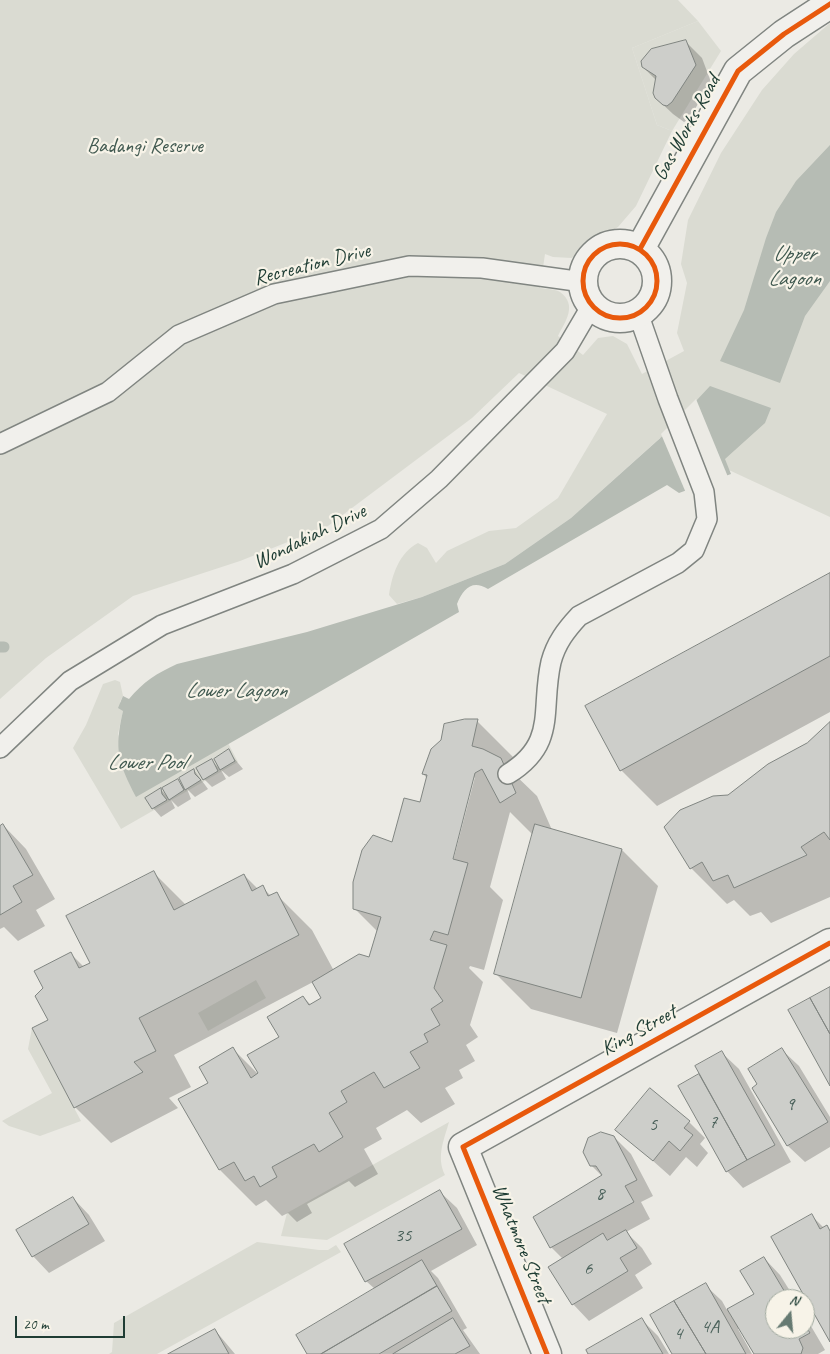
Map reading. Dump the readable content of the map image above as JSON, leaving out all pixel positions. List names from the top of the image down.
{
  "streets": {
    "street": ["Gas Works Road", "King Street", "Whatmore Street"],
    "lane": ["Recreation Drive", "Wondakiah Drive"]
  },
  "crossings": [
    ["Gas Works Road", "Recreation Drive"],
    ["Gas Works Road", "Wondakiah Drive"],
    ["Recreation Drive", "Wondakiah Drive"],
    ["King Street", "Whatmore Street"]
  ],
  "water": ["Upper Lagoon", "Lower Lagoon", "Lower Pool"],
  "parks": ["Badangi Reserve"],
  "house_numbers": [
    "9",
    "7",
    "5",
    "8",
    "35",
    "6",
    "4A",
    "4"
  ],
  "scale_bar": "20 m",
  "north": "top"
}
